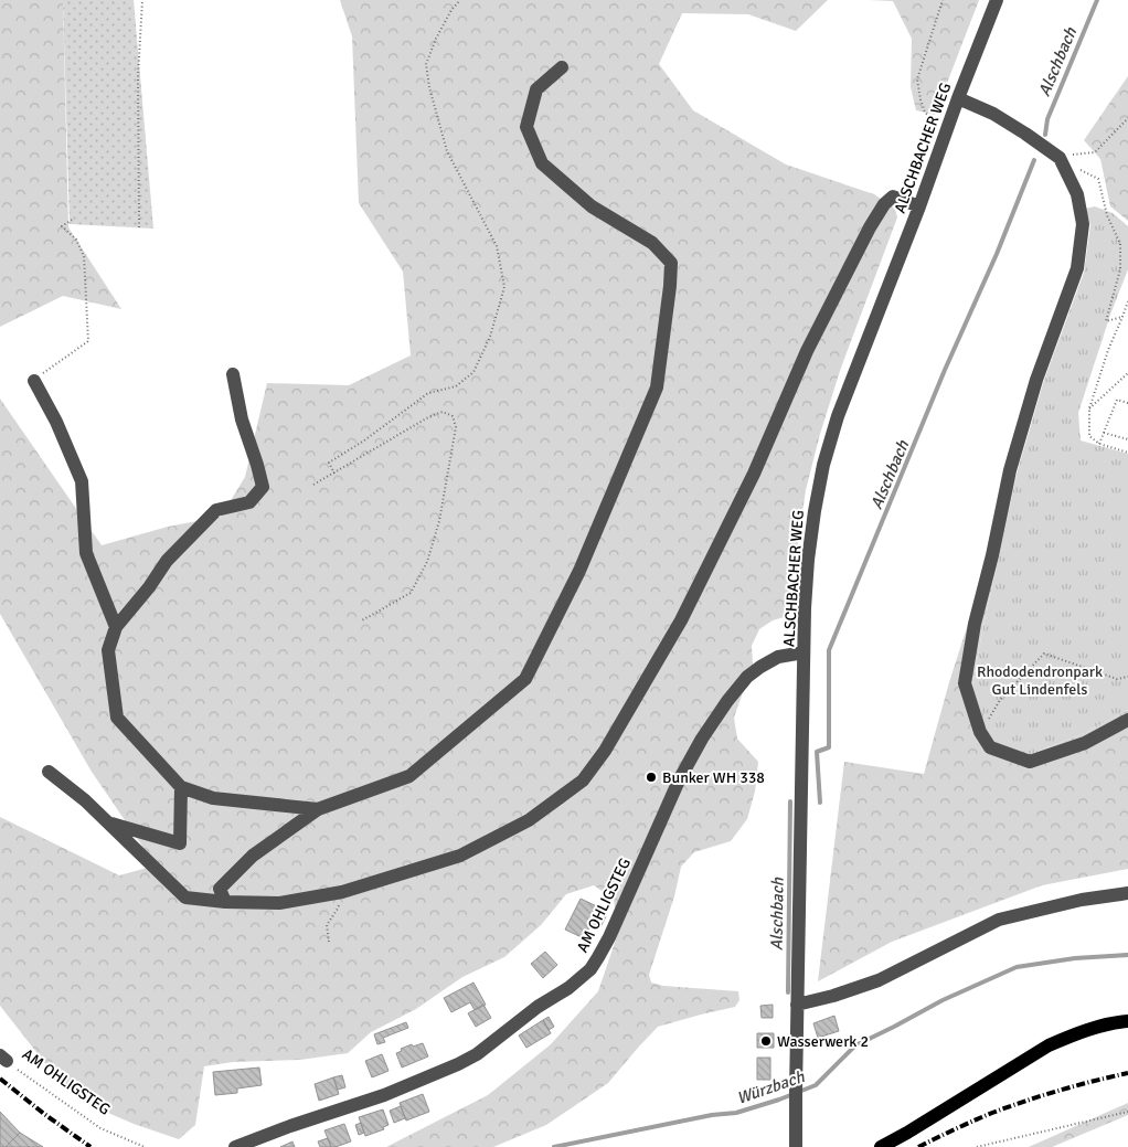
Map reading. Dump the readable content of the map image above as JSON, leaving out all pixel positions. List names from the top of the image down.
{
  "streets": {
    "street": ["ALSCHBACHER WEG", "AM OHLIGSTEG"]
  },
  "crossings": [
    ["ALSCHBACHER WEG", "AM OHLIGSTEG"]
  ],
  "water": ["Alschbach", "Würzbach"],
  "parks": ["Rhododendronpark Gut Lindenfels"],
  "places": ["Bunker WH 338", "Wasserwerk 2"]
}
